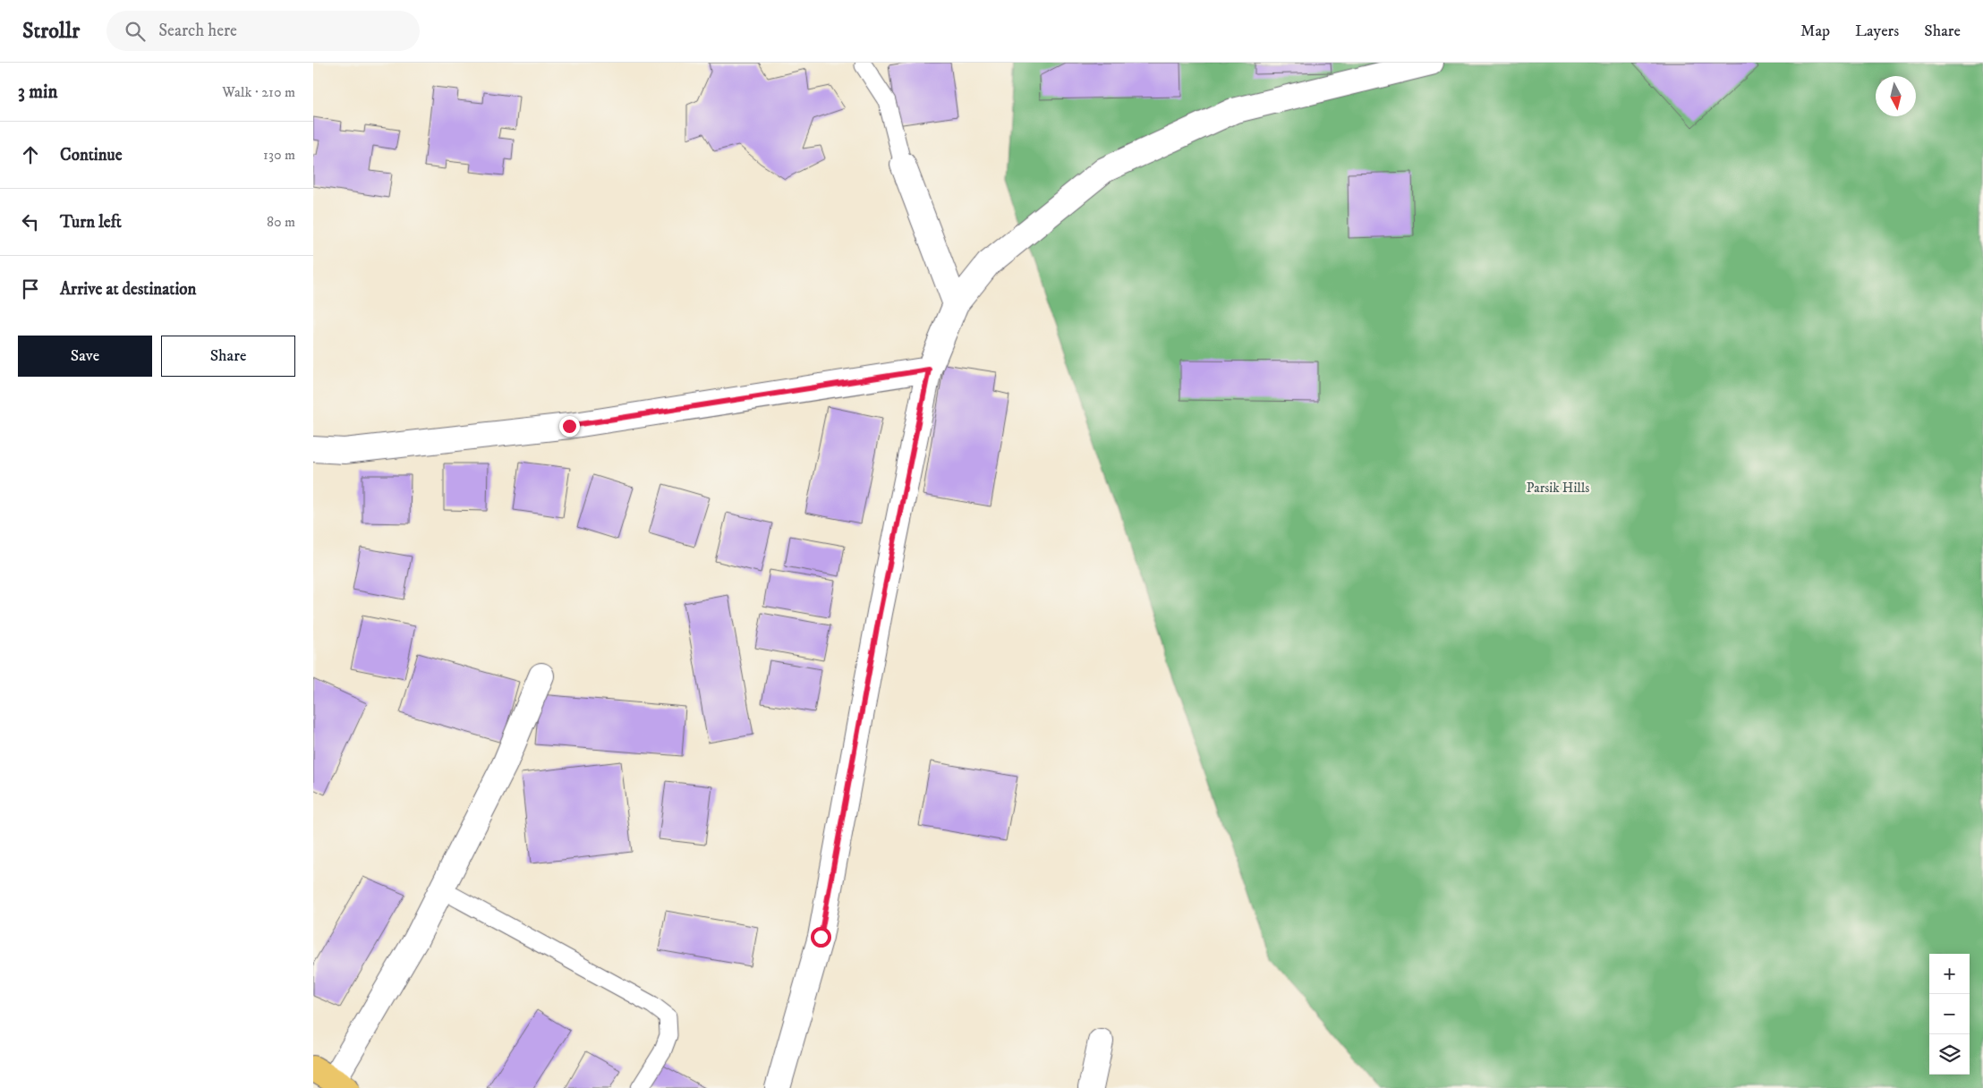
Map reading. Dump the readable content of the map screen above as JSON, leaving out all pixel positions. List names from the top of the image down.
{
  "parks": ["Parsik Hills"],
  "north": "bottom",
  "page": {
    "header": "Strollr",
    "search": "Search here",
    "nav": ["Map", "Layers", "Share"],
    "heading": ["3 min", "Walk · 210 m"],
    "list": [
      ["Continue", "130 m"],
      ["Turn left", "80 m"],
      "Arrive at destination"
    ],
    "buttons": ["Save", "Share"],
    "map_buttons": ["+", "−"]
  }
}
